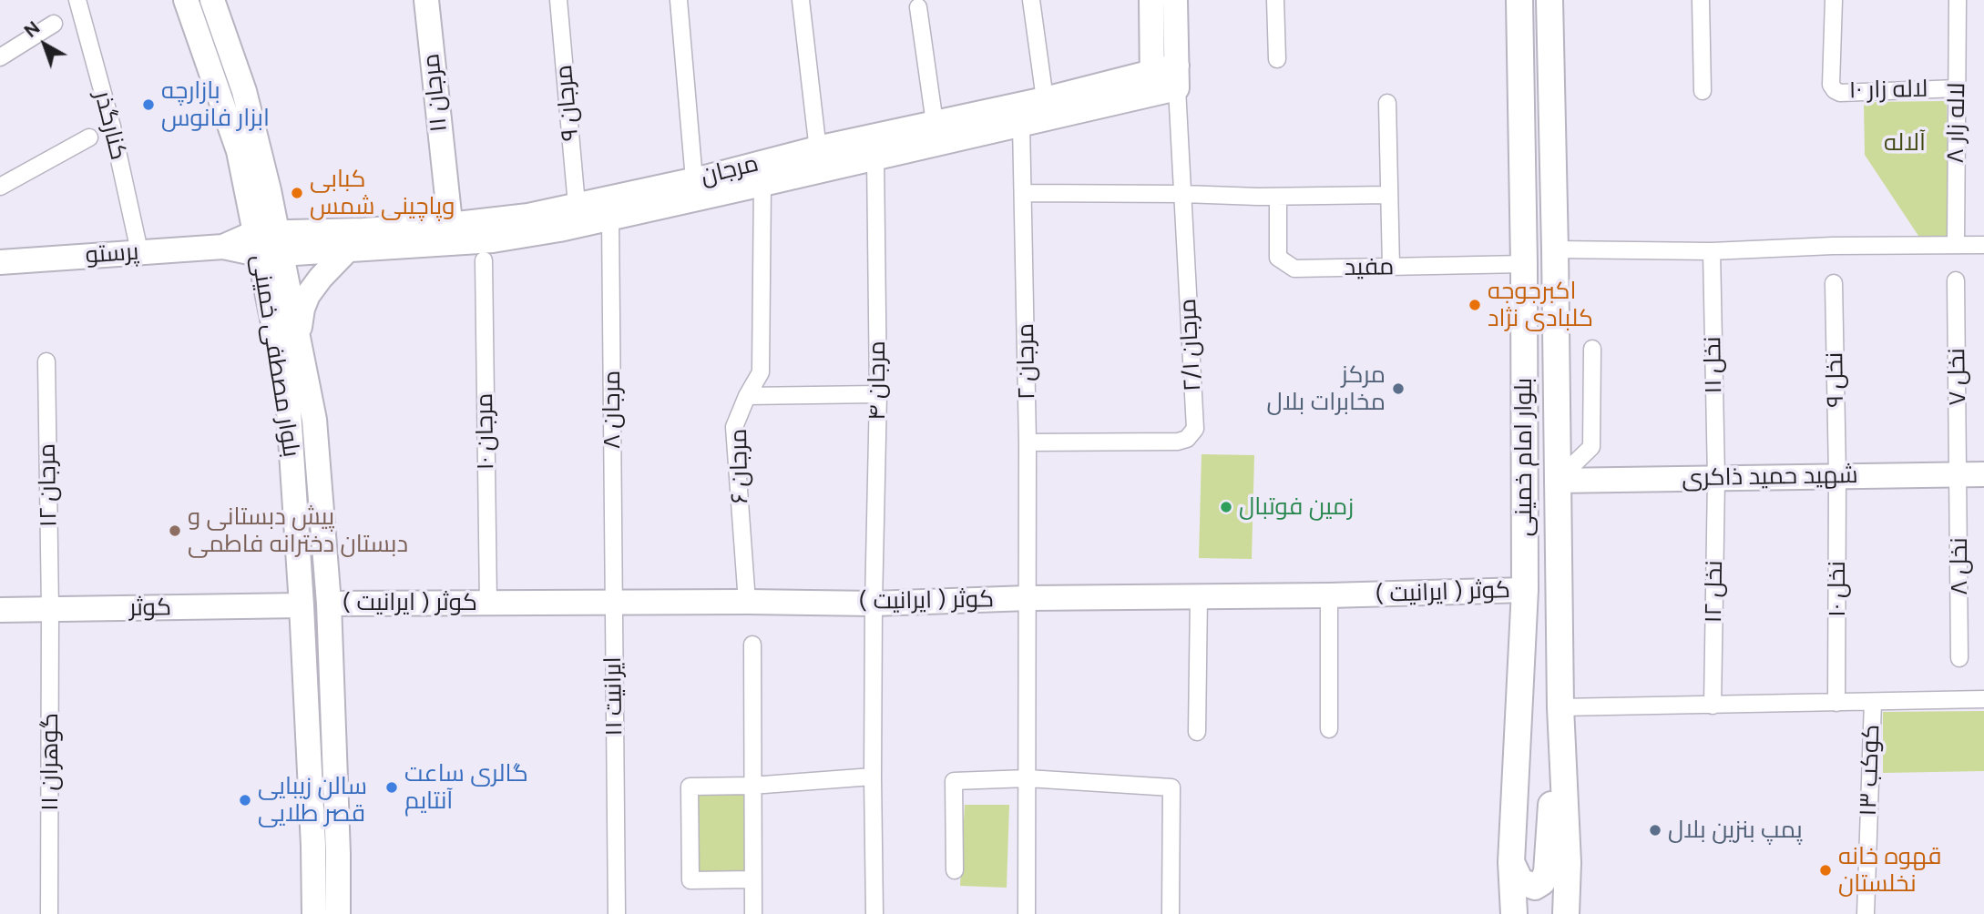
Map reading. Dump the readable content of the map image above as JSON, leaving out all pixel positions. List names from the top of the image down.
{
  "streets": {
    "main road": ["بلوار امام خمینی"],
    "street": [
      "لاله زار ۱۰",
      "مرجان ۱۱",
      "مرجان ۹",
      "لاله زار ۸",
      "کنارگذر",
      "مرجان",
      "پرستو",
      "مفید",
      "مرجان ۲/۱",
      "بلوار مصطفی خمینی",
      "مرجان ۲",
      "نخل ۱۱",
      "نخل ۷",
      "نخل ۹",
      "مرجان ۴",
      "مرجان ۸",
      "مرجان ۱۰",
      "مرجان ۶",
      "شهید حمید ذاکری",
      "مرجان ۱۲",
      "نخل ۸",
      "نخل ۱۰",
      "نخل ۱۲",
      "کوثر ( ایرانیت )",
      "کوثر",
      "ایرانیت ۱۱",
      "گوهران ۱۱",
      "کوکب ۱۳"
    ]
  },
  "crossings": [
    ["لاله زار ۱۰", "لاله زار ۸"],
    ["مرجان ۱۱", "مرجان"],
    ["مرجان ۹", "مرجان"],
    ["کنارگذر", "پرستو"],
    ["مرجان", "پرستو"],
    ["مرجان", "مرجان ۲/۱"],
    ["مرجان", "بلوار مصطفی خمینی"],
    ["مرجان", "مرجان ۲"],
    ["مرجان", "مرجان ۴"],
    ["مرجان", "مرجان ۸"],
    ["مرجان", "مرجان ۶"],
    ["پرستو", "بلوار مصطفی خمینی"],
    ["مفید", "بلوار امام خمینی"],
    ["مرجان ۲/۱", "مرجان ۲"],
    ["بلوار مصطفی خمینی", "کوثر ( ایرانیت )"],
    ["بلوار مصطفی خمینی", "کوثر"],
    ["مرجان ۲", "کوثر ( ایرانیت )"],
    ["نخل ۱۱", "شهید حمید ذاکری"],
    ["نخل ۱۱", "نخل ۱۲"],
    ["نخل ۷", "شهید حمید ذاکری"],
    ["نخل ۷", "نخل ۸"],
    ["نخل ۹", "شهید حمید ذاکری"],
    ["نخل ۹", "نخل ۱۰"],
    ["مرجان ۴", "کوثر ( ایرانیت )"],
    ["مرجان ۸", "کوثر ( ایرانیت )"],
    ["مرجان ۸", "ایرانیت ۱۱"],
    ["مرجان ۱۰", "کوثر ( ایرانیت )"],
    ["بلوار امام خمینی", "شهید حمید ذاکری"],
    ["بلوار امام خمینی", "کوثر ( ایرانیت )"],
    ["مرجان ۶", "کوثر ( ایرانیت )"],
    ["شهید حمید ذاکری", "نخل ۸"],
    ["شهید حمید ذاکری", "نخل ۱۰"],
    ["شهید حمید ذاکری", "نخل ۱۲"],
    ["مرجان ۱۲", "کوثر"],
    ["مرجان ۱۲", "گوهران ۱۱"],
    ["کوثر ( ایرانیت )", "ایرانیت ۱۱"],
    ["کوثر", "گوهران ۱۱"]
  ],
  "parks": ["آلاله"],
  "places": [
    "بازارچه ابزار فانوس",
    "کبابی وپاچینی شمس",
    "اکبرجوجه کلبادی نژاد",
    "مرکز مخابرات بلال",
    "زمین فوتبال",
    "پیش دبستانی و دبستان دخترانه فاطمی",
    "گالری ساعت آنتایم",
    "سالن زیبایی قصر طلایی",
    "پمپ بنزین بلال",
    "قهوه خانه نخلستان"
  ],
  "north": "top left"
}
